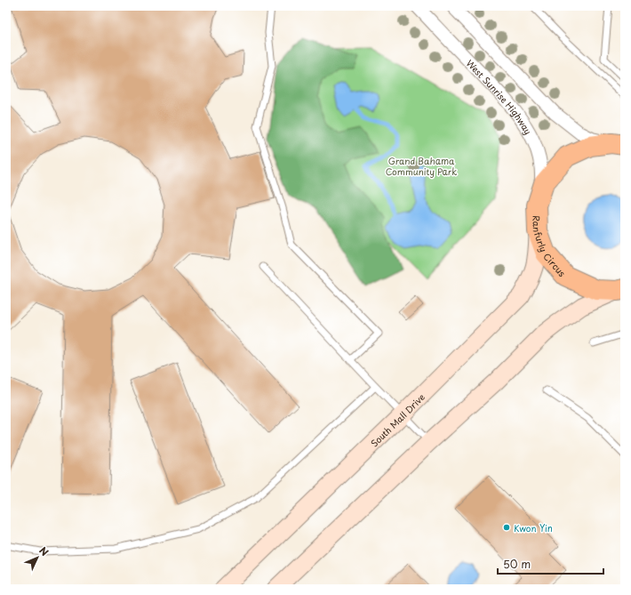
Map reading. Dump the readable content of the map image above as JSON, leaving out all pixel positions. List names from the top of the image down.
{
  "streets": {
    "main road": ["Ranfurly Circus"],
    "street": ["West Sunrise Highway", "South Mall Drive"]
  },
  "crossings": [
    ["West Sunrise Highway", "Ranfurly Circus"],
    ["Ranfurly Circus", "South Mall Drive"]
  ],
  "parks": ["Grand Bahama Community Park"],
  "places": ["Kwon Yin"],
  "scale_bar": "50 m",
  "north": "top right"
}
